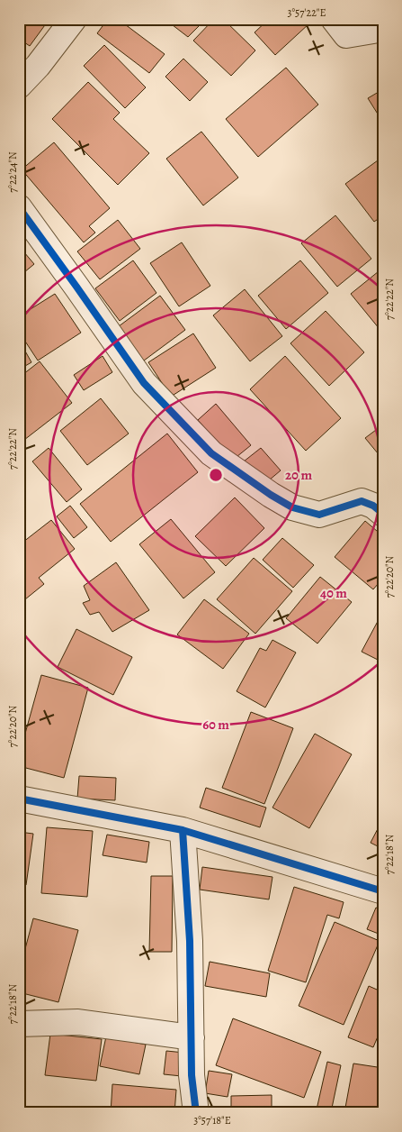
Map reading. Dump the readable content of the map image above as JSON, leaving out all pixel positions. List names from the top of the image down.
{
  "coordinates": [
    "3°57'22\"E",
    "7°22'24\"N",
    "7°22'22\"N",
    "7°22'20\"N",
    "7°22'18\"N",
    "3°57'18\"E"
  ],
  "rings": ["20 m", "40 m", "60 m"]
}
